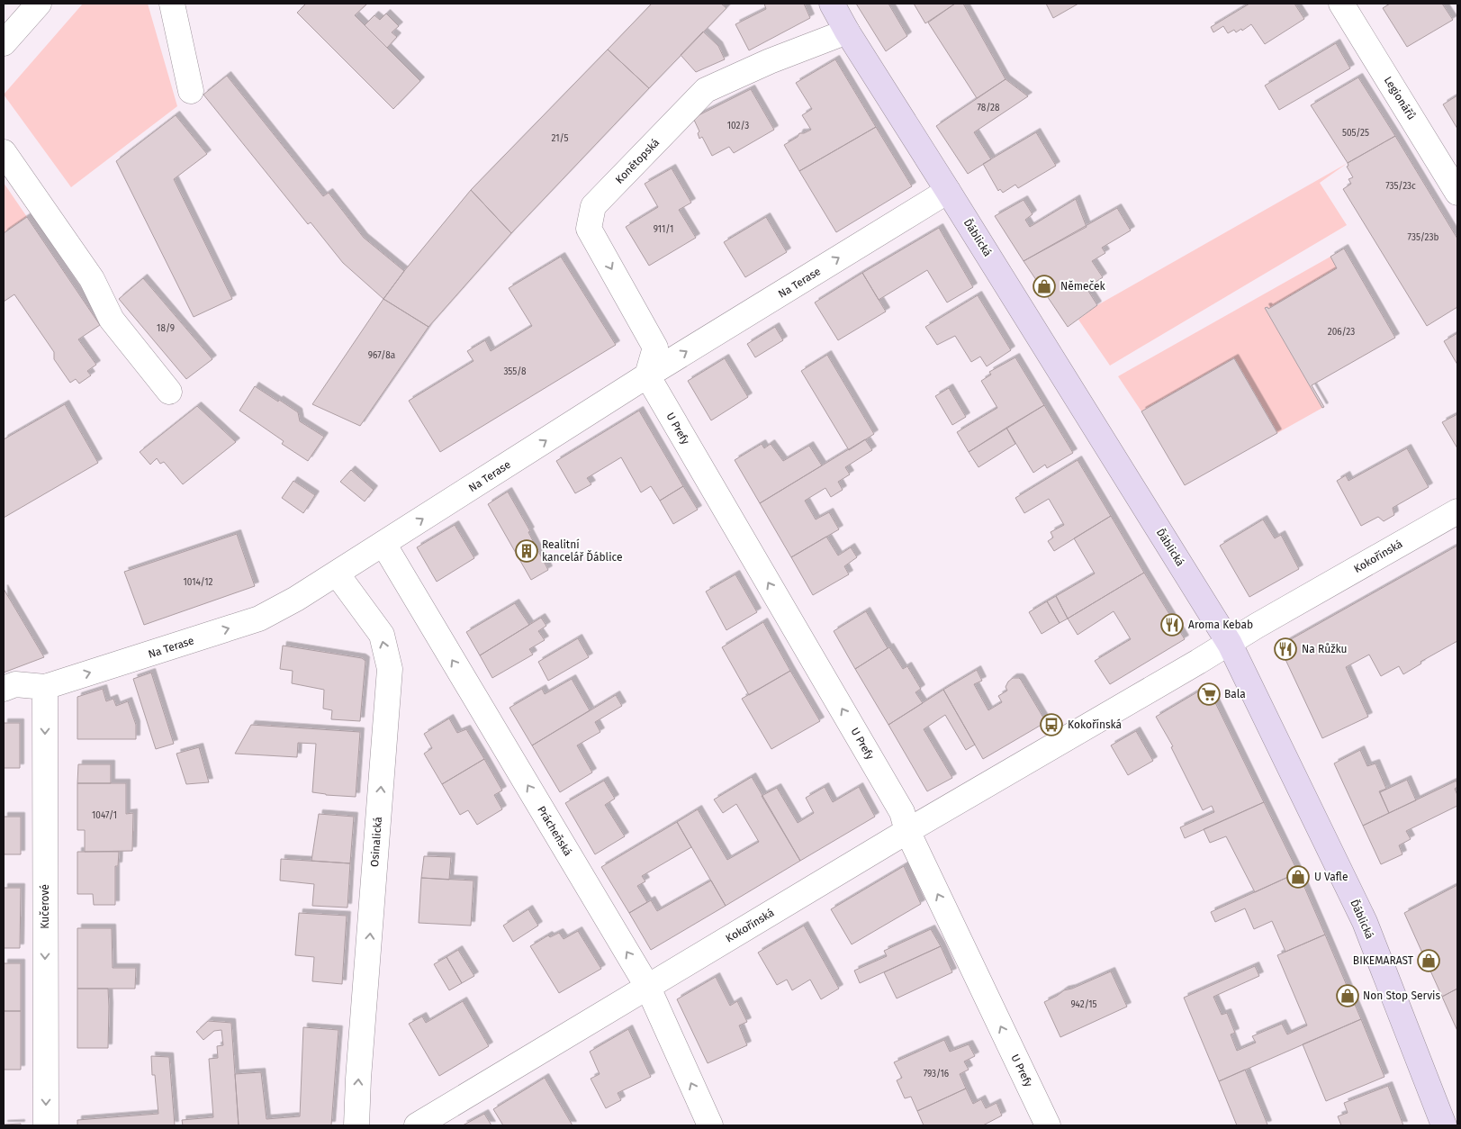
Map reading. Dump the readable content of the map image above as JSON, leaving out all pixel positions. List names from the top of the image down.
{
  "streets": {
    "main road": ["Ďáblická"],
    "street": [
      "Legionářů",
      "Konětopská",
      "Na Terase",
      "U Prefy",
      "Kokořínská",
      "Prácheňská",
      "Osinalická",
      "Kučerové"
    ]
  },
  "crossings": [
    ["Konětopská", "Ďáblická"],
    ["Konětopská", "Na Terase"],
    ["Konětopská", "U Prefy"],
    ["Ďáblická", "Na Terase"],
    ["Ďáblická", "Kokořínská"],
    ["Na Terase", "U Prefy"],
    ["Na Terase", "Prácheňská"],
    ["Na Terase", "Osinalická"],
    ["Na Terase", "Kučerové"],
    ["U Prefy", "Kokořínská"],
    ["Kokořínská", "Prácheňská"]
  ],
  "one_way": [
    "Na Terase",
    "U Prefy",
    "Prácheňská",
    "Osinalická",
    "Kučerové"
  ],
  "places": {
    "shop": [
      "Němeček",
      "U Vafle",
      "BIKEMARAST",
      "Non Stop Servis"
    ],
    "building": ["Realitní kancelář Ďáblice"],
    "restaurant": ["Aroma Kebab", "Na Růžku"],
    "supermarket": ["Bala"],
    "bus stop": ["Kokořínská"]
  },
  "house_numbers": [
    "78/28",
    "102/3",
    "505/25",
    "21/5",
    "735/23c",
    "911/1",
    "735/23b",
    "18/9",
    "206/23",
    "967/8a",
    "355/8",
    "1014/12",
    "1047/1",
    "942/15",
    "793/16"
  ]
}
